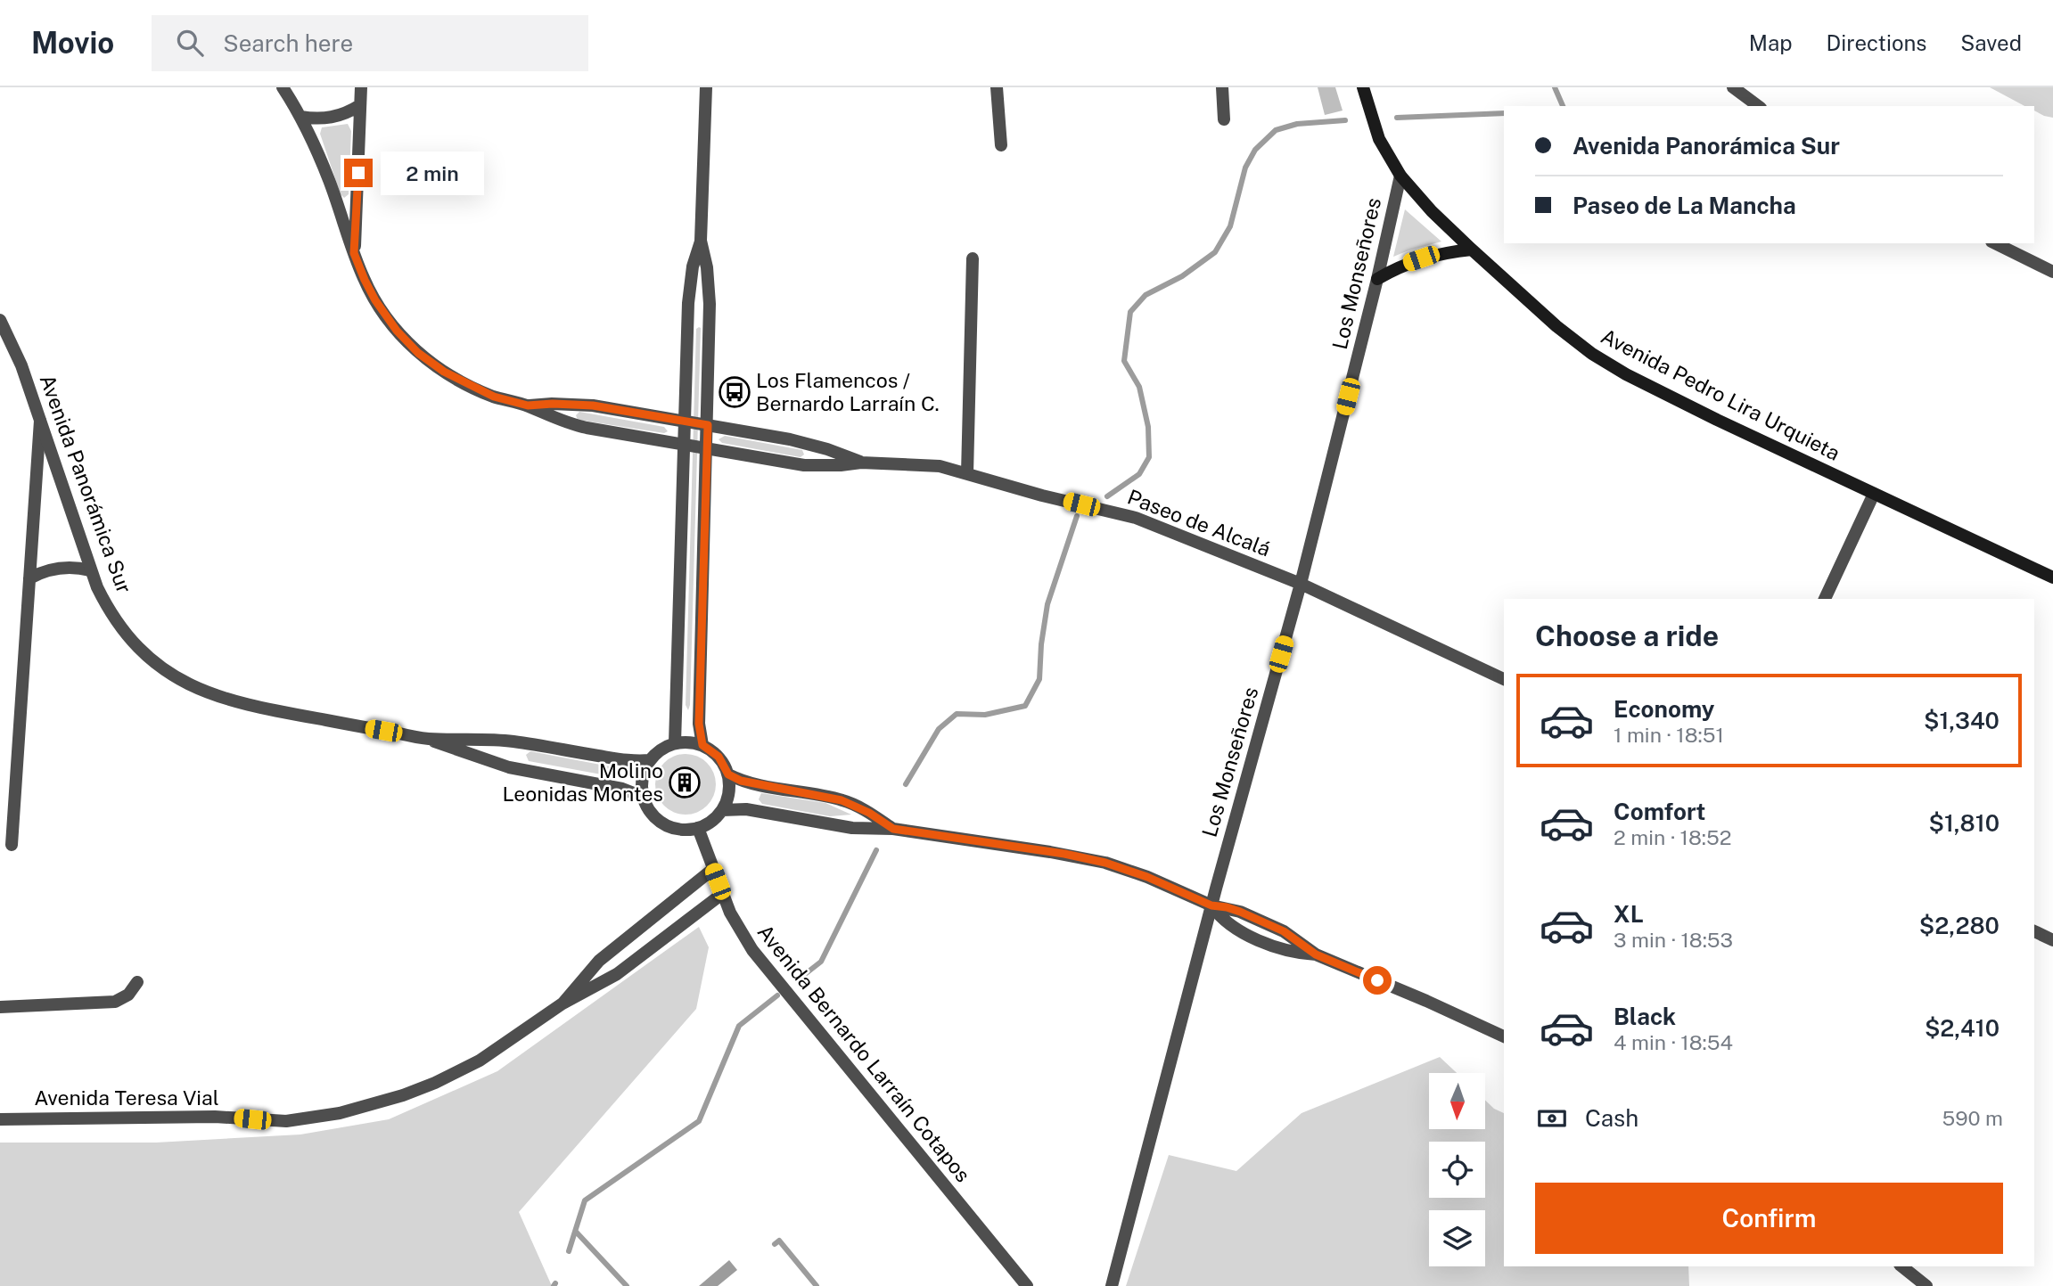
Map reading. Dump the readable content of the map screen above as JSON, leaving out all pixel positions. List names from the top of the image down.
{
  "streets": {
    "main road": ["Avenida Pedro Lira Urquieta"],
    "street": [
      "Los Monseñores",
      "Avenida Panorámica Sur",
      "Paseo de Alcalá",
      "Avenida Bernardo Larraín Cotapos",
      "Avenida Teresa Vial"
    ]
  },
  "crossings": [
    ["Los Monseñores", "Avenida Pedro Lira Urquieta"],
    ["Los Monseñores", "Paseo de Alcalá"],
    ["Avenida Panorámica Sur", "Avenida Bernardo Larraín Cotapos"],
    ["Avenida Bernardo Larraín Cotapos", "Avenida Teresa Vial"]
  ],
  "places": {
    "bus stop": ["Los Flamencos / Bernardo Larraín C."],
    "building": ["Molino Leonidas Montes"]
  },
  "north": "bottom",
  "page": {
    "header": "Movio",
    "search": "Search here",
    "nav": ["Map", "Directions", "Saved"],
    "banner": ["Avenida Panorámica Sur", "Paseo de La Mancha"],
    "bubble": "2 min",
    "heading": "Choose a ride",
    "list": [
      {
        "name": "Economy",
        "note": "1 min · 18:51",
        "value": "$1,340"
      },
      {
        "name": "Comfort",
        "note": "2 min · 18:52",
        "value": "$1,810"
      },
      {
        "name": "XL",
        "note": "3 min · 18:53",
        "value": "$2,280"
      },
      {
        "name": "Black",
        "note": "4 min · 18:54",
        "value": "$2,410"
      }
    ],
    "pay": ["Cash", "590 m"],
    "buttons": "Confirm"
  }
}
